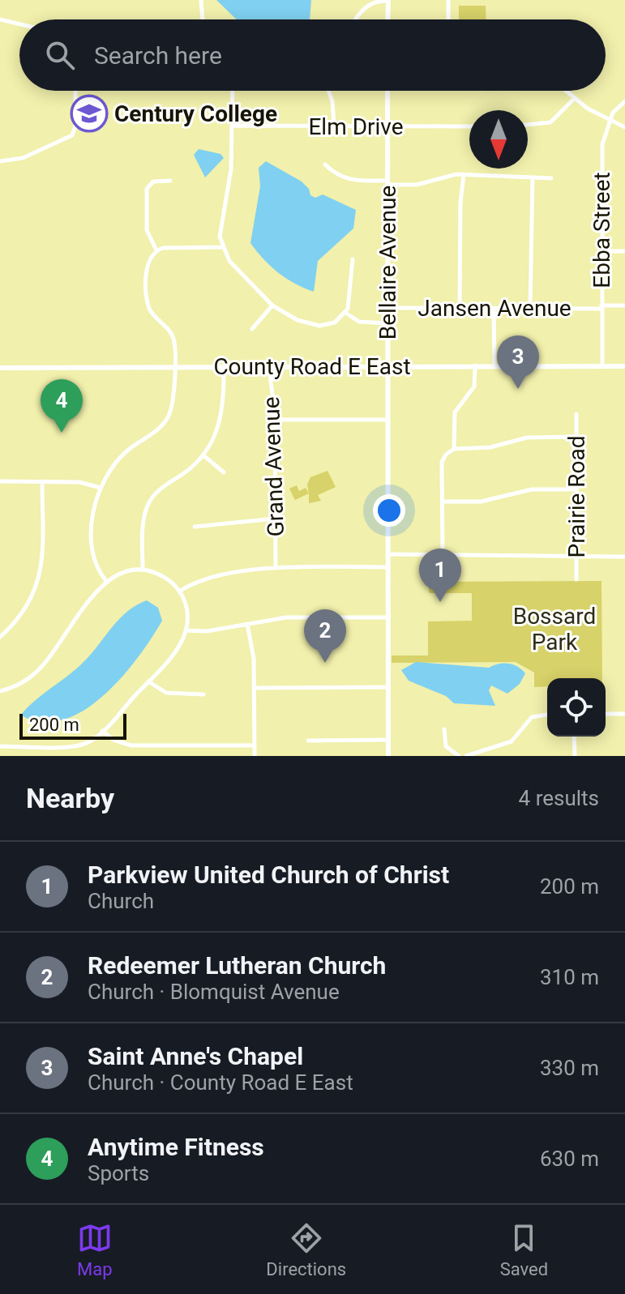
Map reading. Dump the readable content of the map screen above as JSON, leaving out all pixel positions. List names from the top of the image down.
{
  "streets": {
    "street": [
      "Elm Drive",
      "Ebba Street",
      "Bellaire Avenue",
      "Jansen Avenue",
      "County Road E East",
      "Grand Avenue",
      "Prairie Road"
    ]
  },
  "crossings": [
    ["Elm Drive", "Bellaire Avenue"],
    ["Ebba Street", "Jansen Avenue"],
    ["Ebba Street", "County Road E East"],
    ["Bellaire Avenue", "Jansen Avenue"],
    ["Bellaire Avenue", "County Road E East"],
    ["County Road E East", "Grand Avenue"]
  ],
  "parks": ["Bossard Park"],
  "places": {
    "school or university": ["Century College"]
  },
  "scale_bar": "200 m",
  "north": "bottom",
  "page": {
    "search": "Search here",
    "pins": [
      "3",
      "4",
      "1",
      "2"
    ],
    "scale": "200 m",
    "heading": ["Nearby", "4 results"],
    "list": [
      {
        "mark": "1",
        "name": "Parkview United Church of Christ",
        "note": "Church",
        "value": "200 m"
      },
      {
        "mark": "2",
        "name": "Redeemer Lutheran Church",
        "note": "Church · Blomquist Avenue",
        "value": "310 m"
      },
      {
        "mark": "3",
        "name": "Saint Anne's Chapel",
        "note": "Church · County Road E East",
        "value": "330 m"
      },
      {
        "mark": "4",
        "name": "Anytime Fitness",
        "note": "Sports",
        "value": "630 m"
      }
    ],
    "nav": ["Map", "Directions", "Saved"]
  }
}
